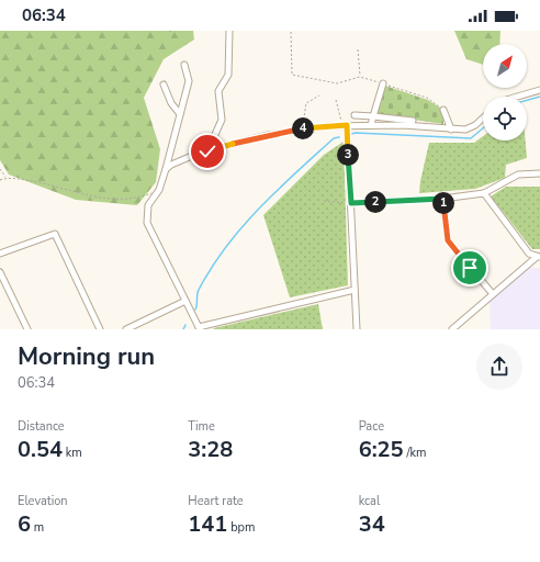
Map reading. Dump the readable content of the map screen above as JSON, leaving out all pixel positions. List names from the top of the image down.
{
  "north": "top right",
  "page": {
    "status": "06:34",
    "pins": [
      "4",
      "3",
      "2",
      "1"
    ],
    "heading": ["Morning run", "06:34"],
    "stats": [
      ["Distance", "0.54 km"],
      ["Time", "3:28"],
      ["Pace", "6:25 /km"],
      ["Elevation", "6 m"],
      ["Heart rate", "141 bpm"],
      ["kcal", "34"]
    ]
  }
}
